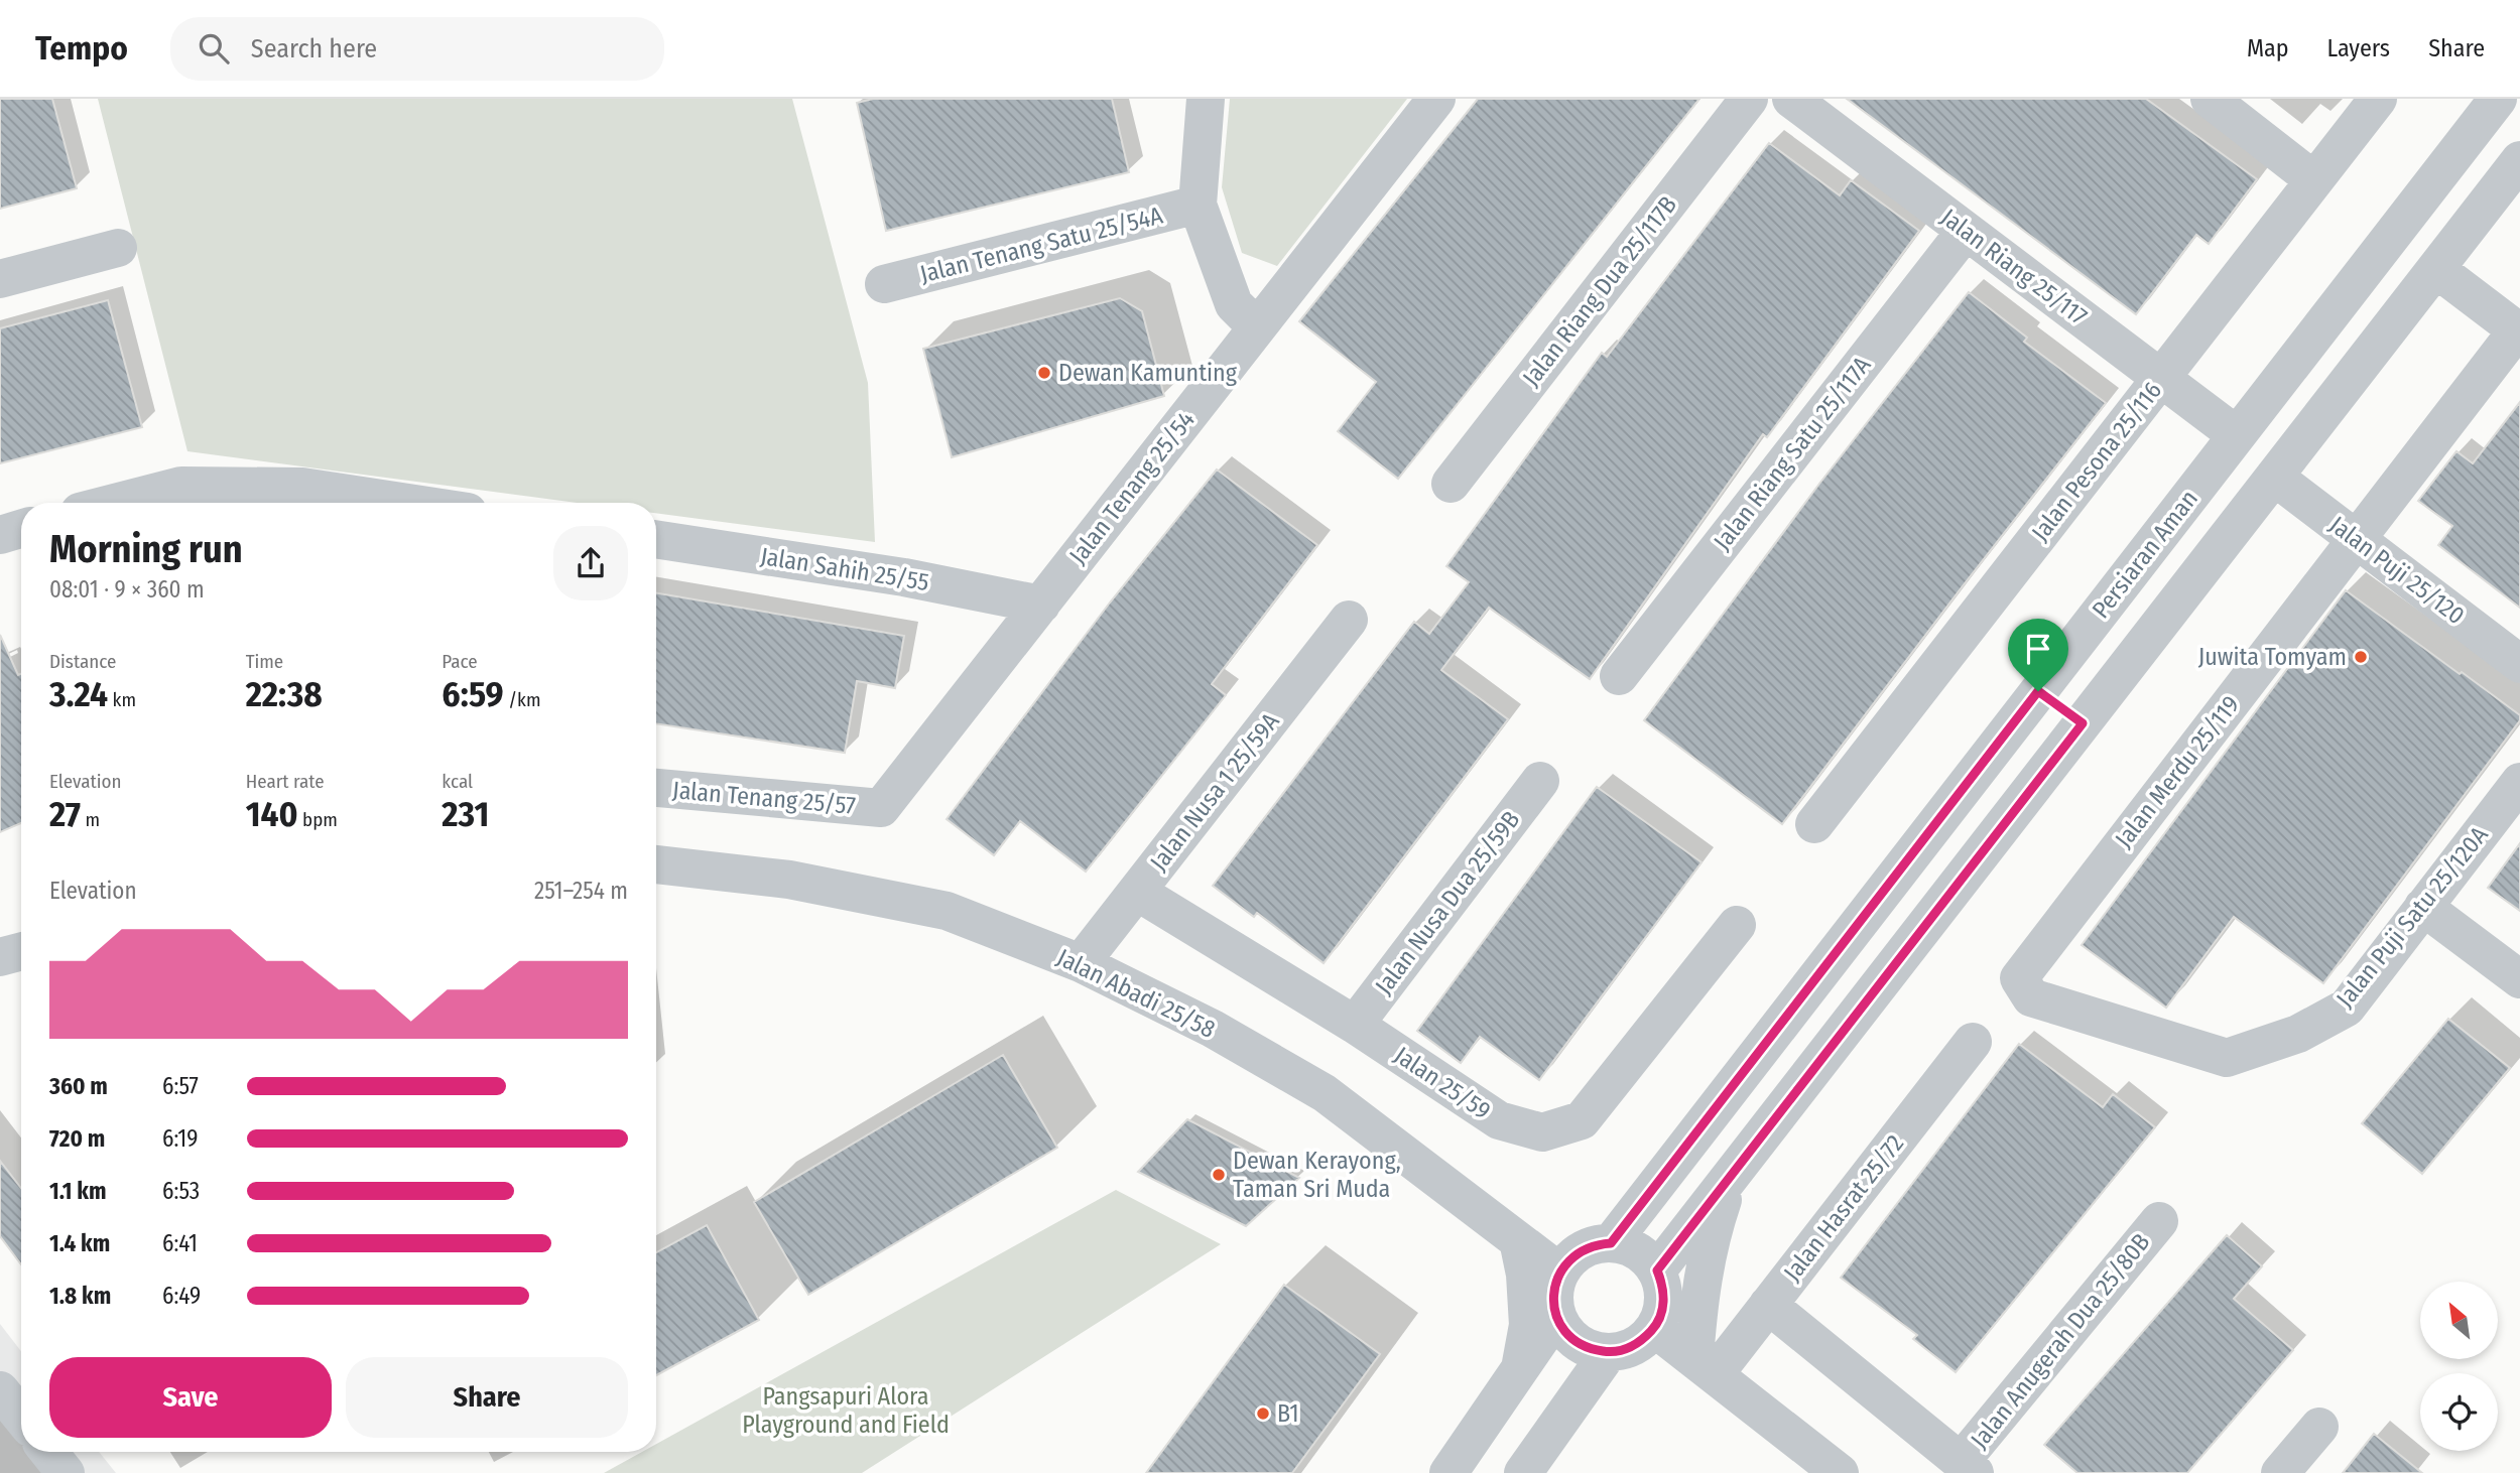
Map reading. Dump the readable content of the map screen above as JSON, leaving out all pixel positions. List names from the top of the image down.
{
  "streets": {
    "street": [
      "Jalan Tenang Satu 25/54A",
      "Jalan Riang 25/117",
      "Jalan Riang Dua 25/117B",
      "Jalan Riang Satu 25/117A",
      "Jalan Pesona 25/116",
      "Jalan Tenang 25/54",
      "Persiaran Aman",
      "Jalan Sahih 25/55",
      "Jalan Puji 25/120",
      "Jalan Merdu 25/119",
      "Jalan Nusa 1 25/59A",
      "Jalan Tenang 25/57",
      "Jalan Nusa Dua 25/59B",
      "Jalan Puji Satu 25/120A",
      "Jalan Abadi 25/58",
      "Jalan 25/59",
      "Jalan Hasrat 25/72",
      "Jalan Anugerah Dua 25/80B"
    ]
  },
  "crossings": [
    ["Jalan Riang 25/117", "Jalan Riang Satu 25/117A"],
    ["Jalan Riang 25/117", "Jalan Pesona 25/116"],
    ["Jalan Riang 25/117", "Persiaran Aman"],
    ["Jalan Tenang 25/54", "Jalan Sahih 25/55"],
    ["Jalan Tenang 25/54", "Jalan Tenang 25/57"],
    ["Persiaran Aman", "Jalan Abadi 25/58"],
    ["Jalan Puji 25/120", "Jalan Merdu 25/119"],
    ["Jalan Merdu 25/119", "Jalan Puji Satu 25/120A"],
    ["Jalan Nusa 1 25/59A", "Jalan Abadi 25/58"],
    ["Jalan Nusa 1 25/59A", "Jalan 25/59"],
    ["Jalan Nusa Dua 25/59B", "Jalan 25/59"]
  ],
  "parks": ["Pangsapuri Alora Playground and Field"],
  "places": [
    "Dewan Kamunting",
    "Juwita Tomyam",
    "Dewan Kerayong, Taman Sri Muda",
    "B1"
  ],
  "north": "top left",
  "page": {
    "header": "Tempo",
    "search": "Search here",
    "nav": ["Map", "Layers", "Share"],
    "heading": ["Morning run", "08:01 · 9 × 360 m"],
    "stats": [
      ["Distance", "3.24 km"],
      ["Time", "22:38"],
      ["Pace", "6:59 /km"],
      ["Elevation", "27 m"],
      ["Heart rate", "140 bpm"],
      ["kcal", "231"]
    ],
    "chart": ["Elevation", "251–254 m"],
    "list": [
      {
        "name": "360 m",
        "note": "6:57"
      },
      {
        "name": "720 m",
        "note": "6:19"
      },
      {
        "name": "1.1 km",
        "note": "6:53"
      },
      {
        "name": "1.4 km",
        "note": "6:41"
      },
      {
        "name": "1.8 km",
        "note": "6:49"
      }
    ],
    "buttons": ["Save", "Share"]
  }
}
